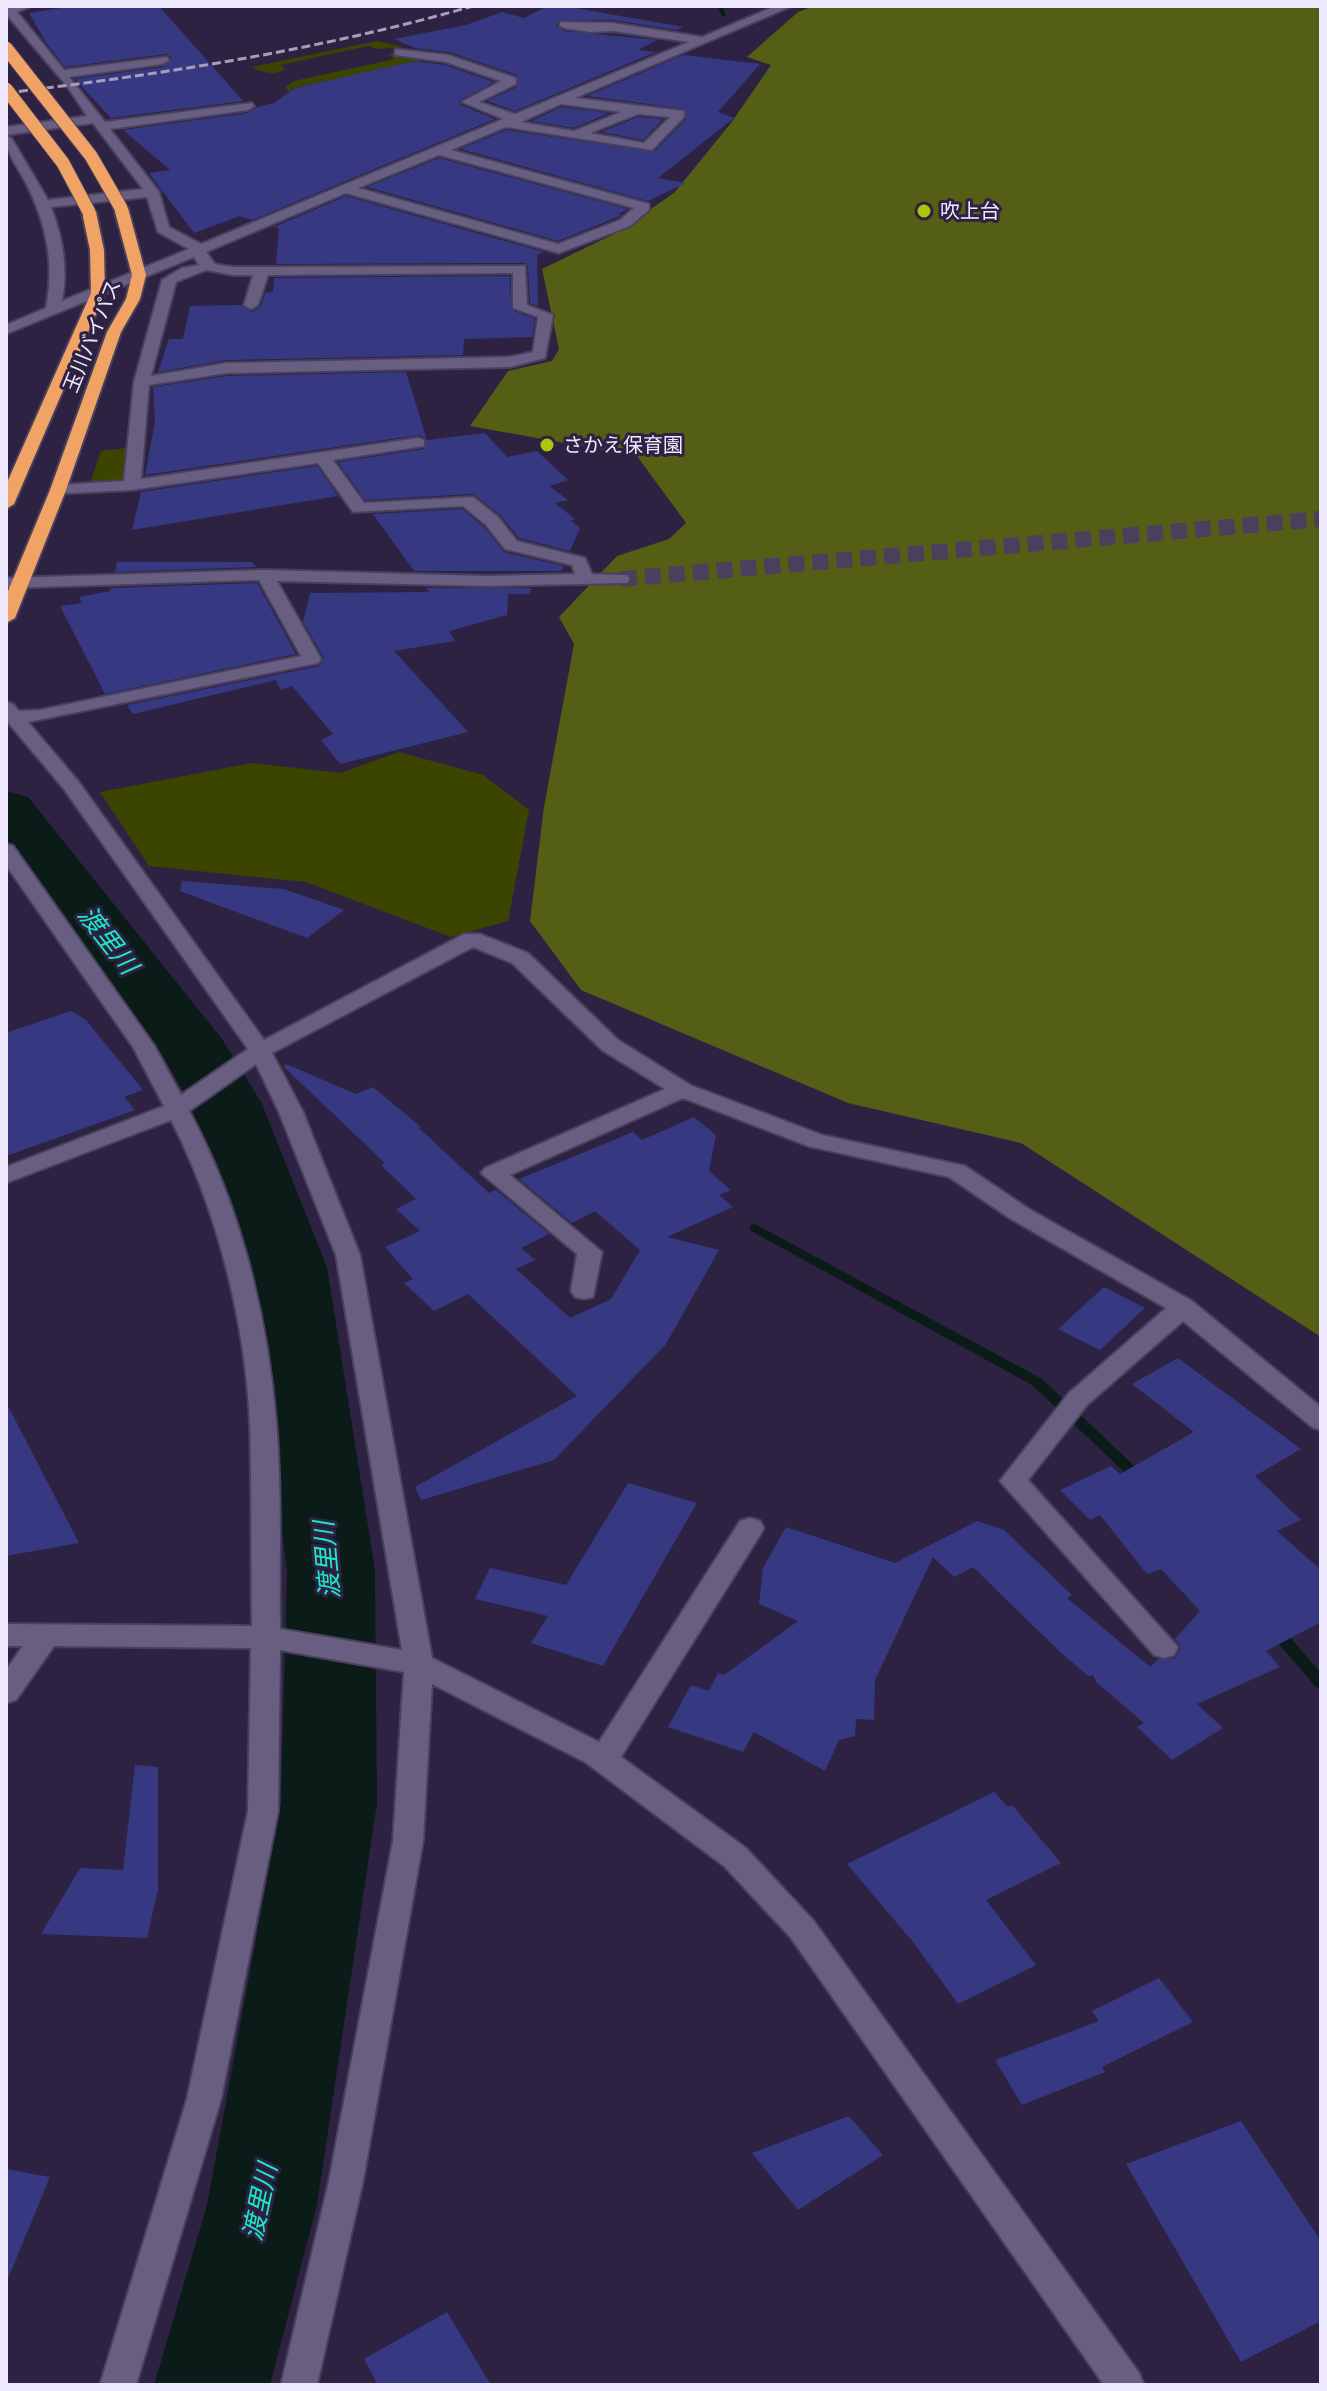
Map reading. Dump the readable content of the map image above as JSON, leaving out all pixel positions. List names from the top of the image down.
{
  "streets": {
    "highway": ["玉川バイパス"]
  },
  "water": ["渡里川"],
  "places": ["吹上台", "さかえ保育園"]
}
